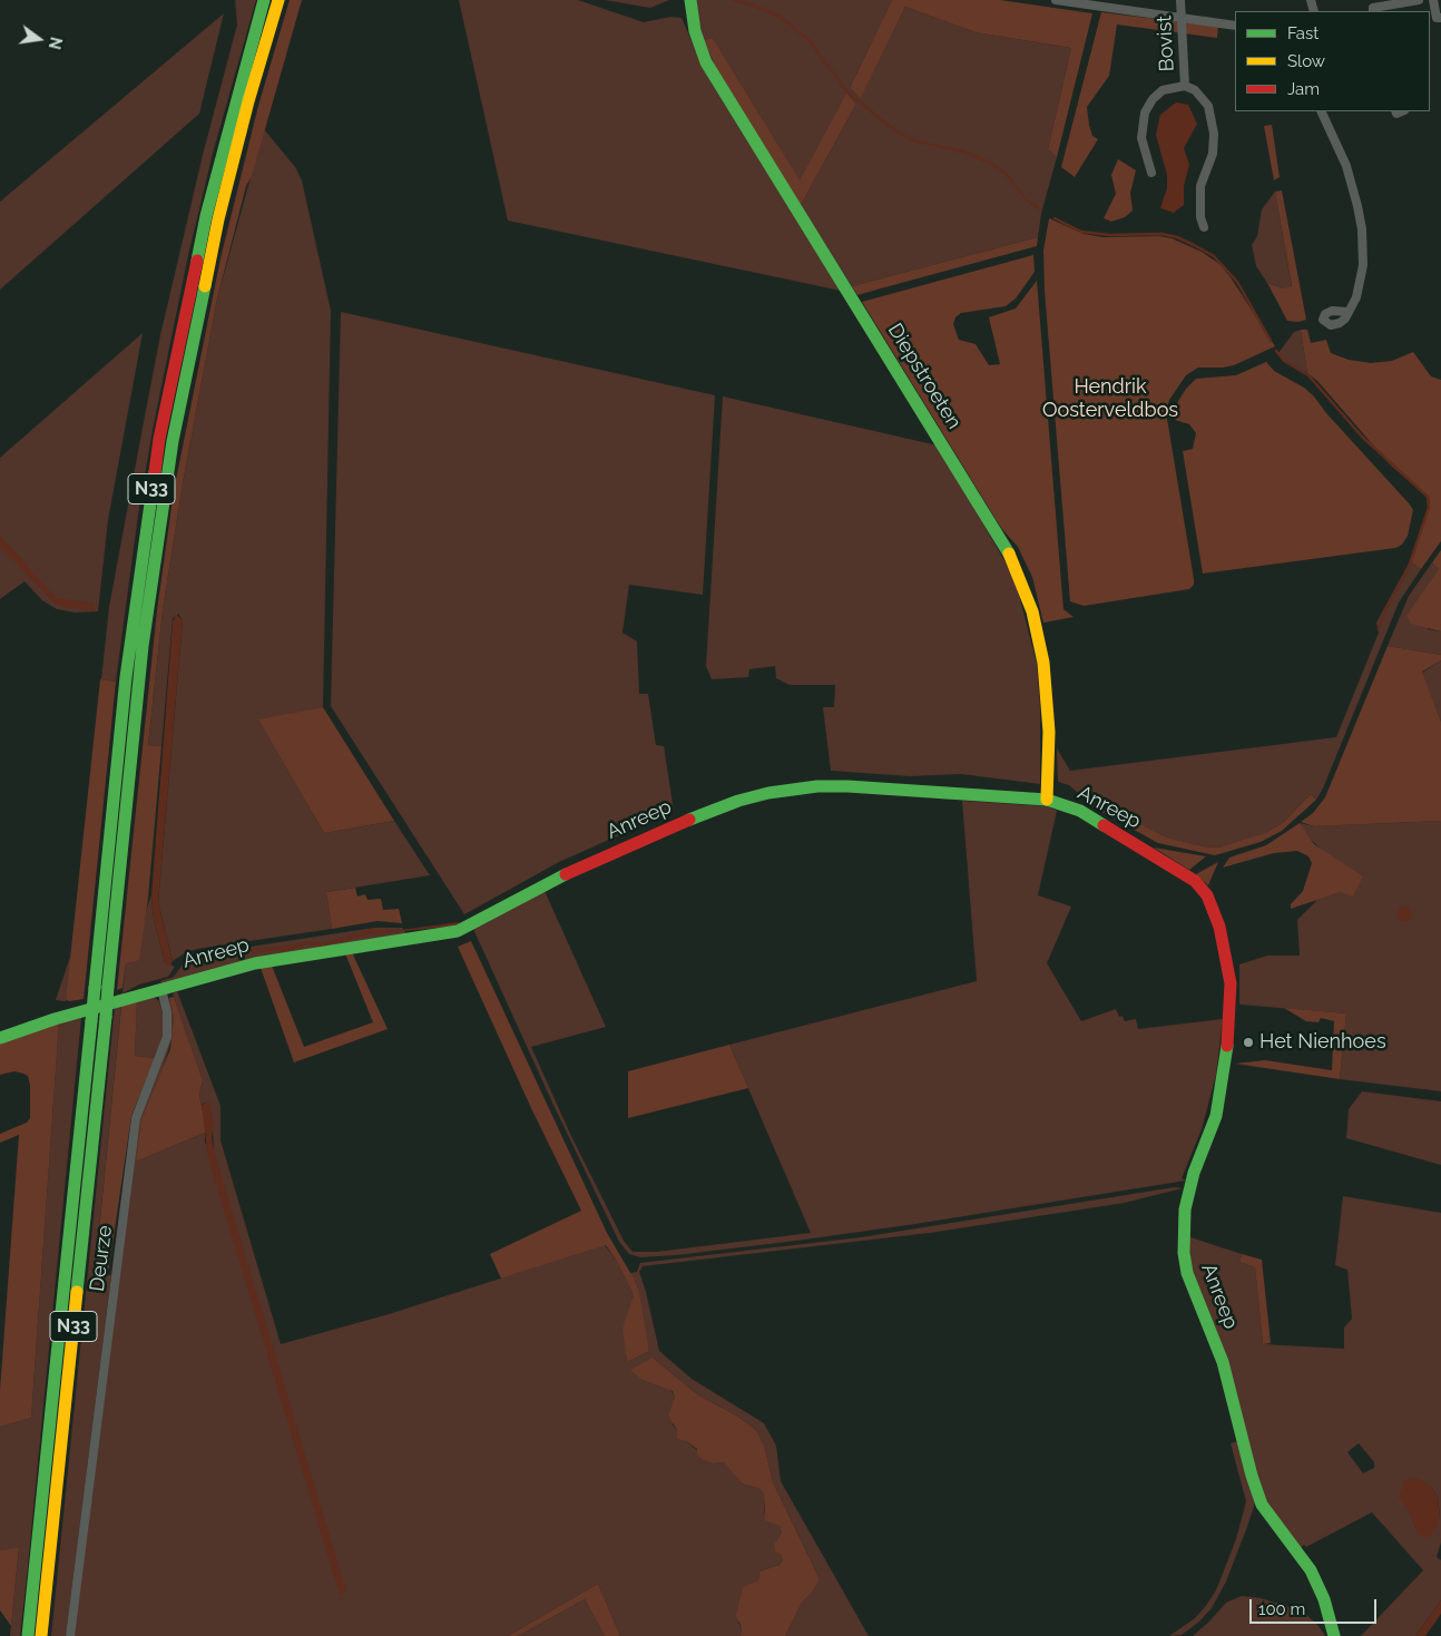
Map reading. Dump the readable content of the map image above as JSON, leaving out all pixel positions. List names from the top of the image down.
{
  "streets": {
    "main road": ["Diepstroeten", "N33", "Anreep"],
    "street": ["Bovist", "Deurze"]
  },
  "crossings": [
    ["Diepstroeten", "Anreep"],
    ["Anreep", "Deurze"]
  ],
  "parks": ["Hendrik Oosterveldbos"],
  "places": ["Het Nienhoes"],
  "legend": ["Fast", "Slow", "Jam"],
  "scale_bar": "100 m",
  "north": "right"
}
